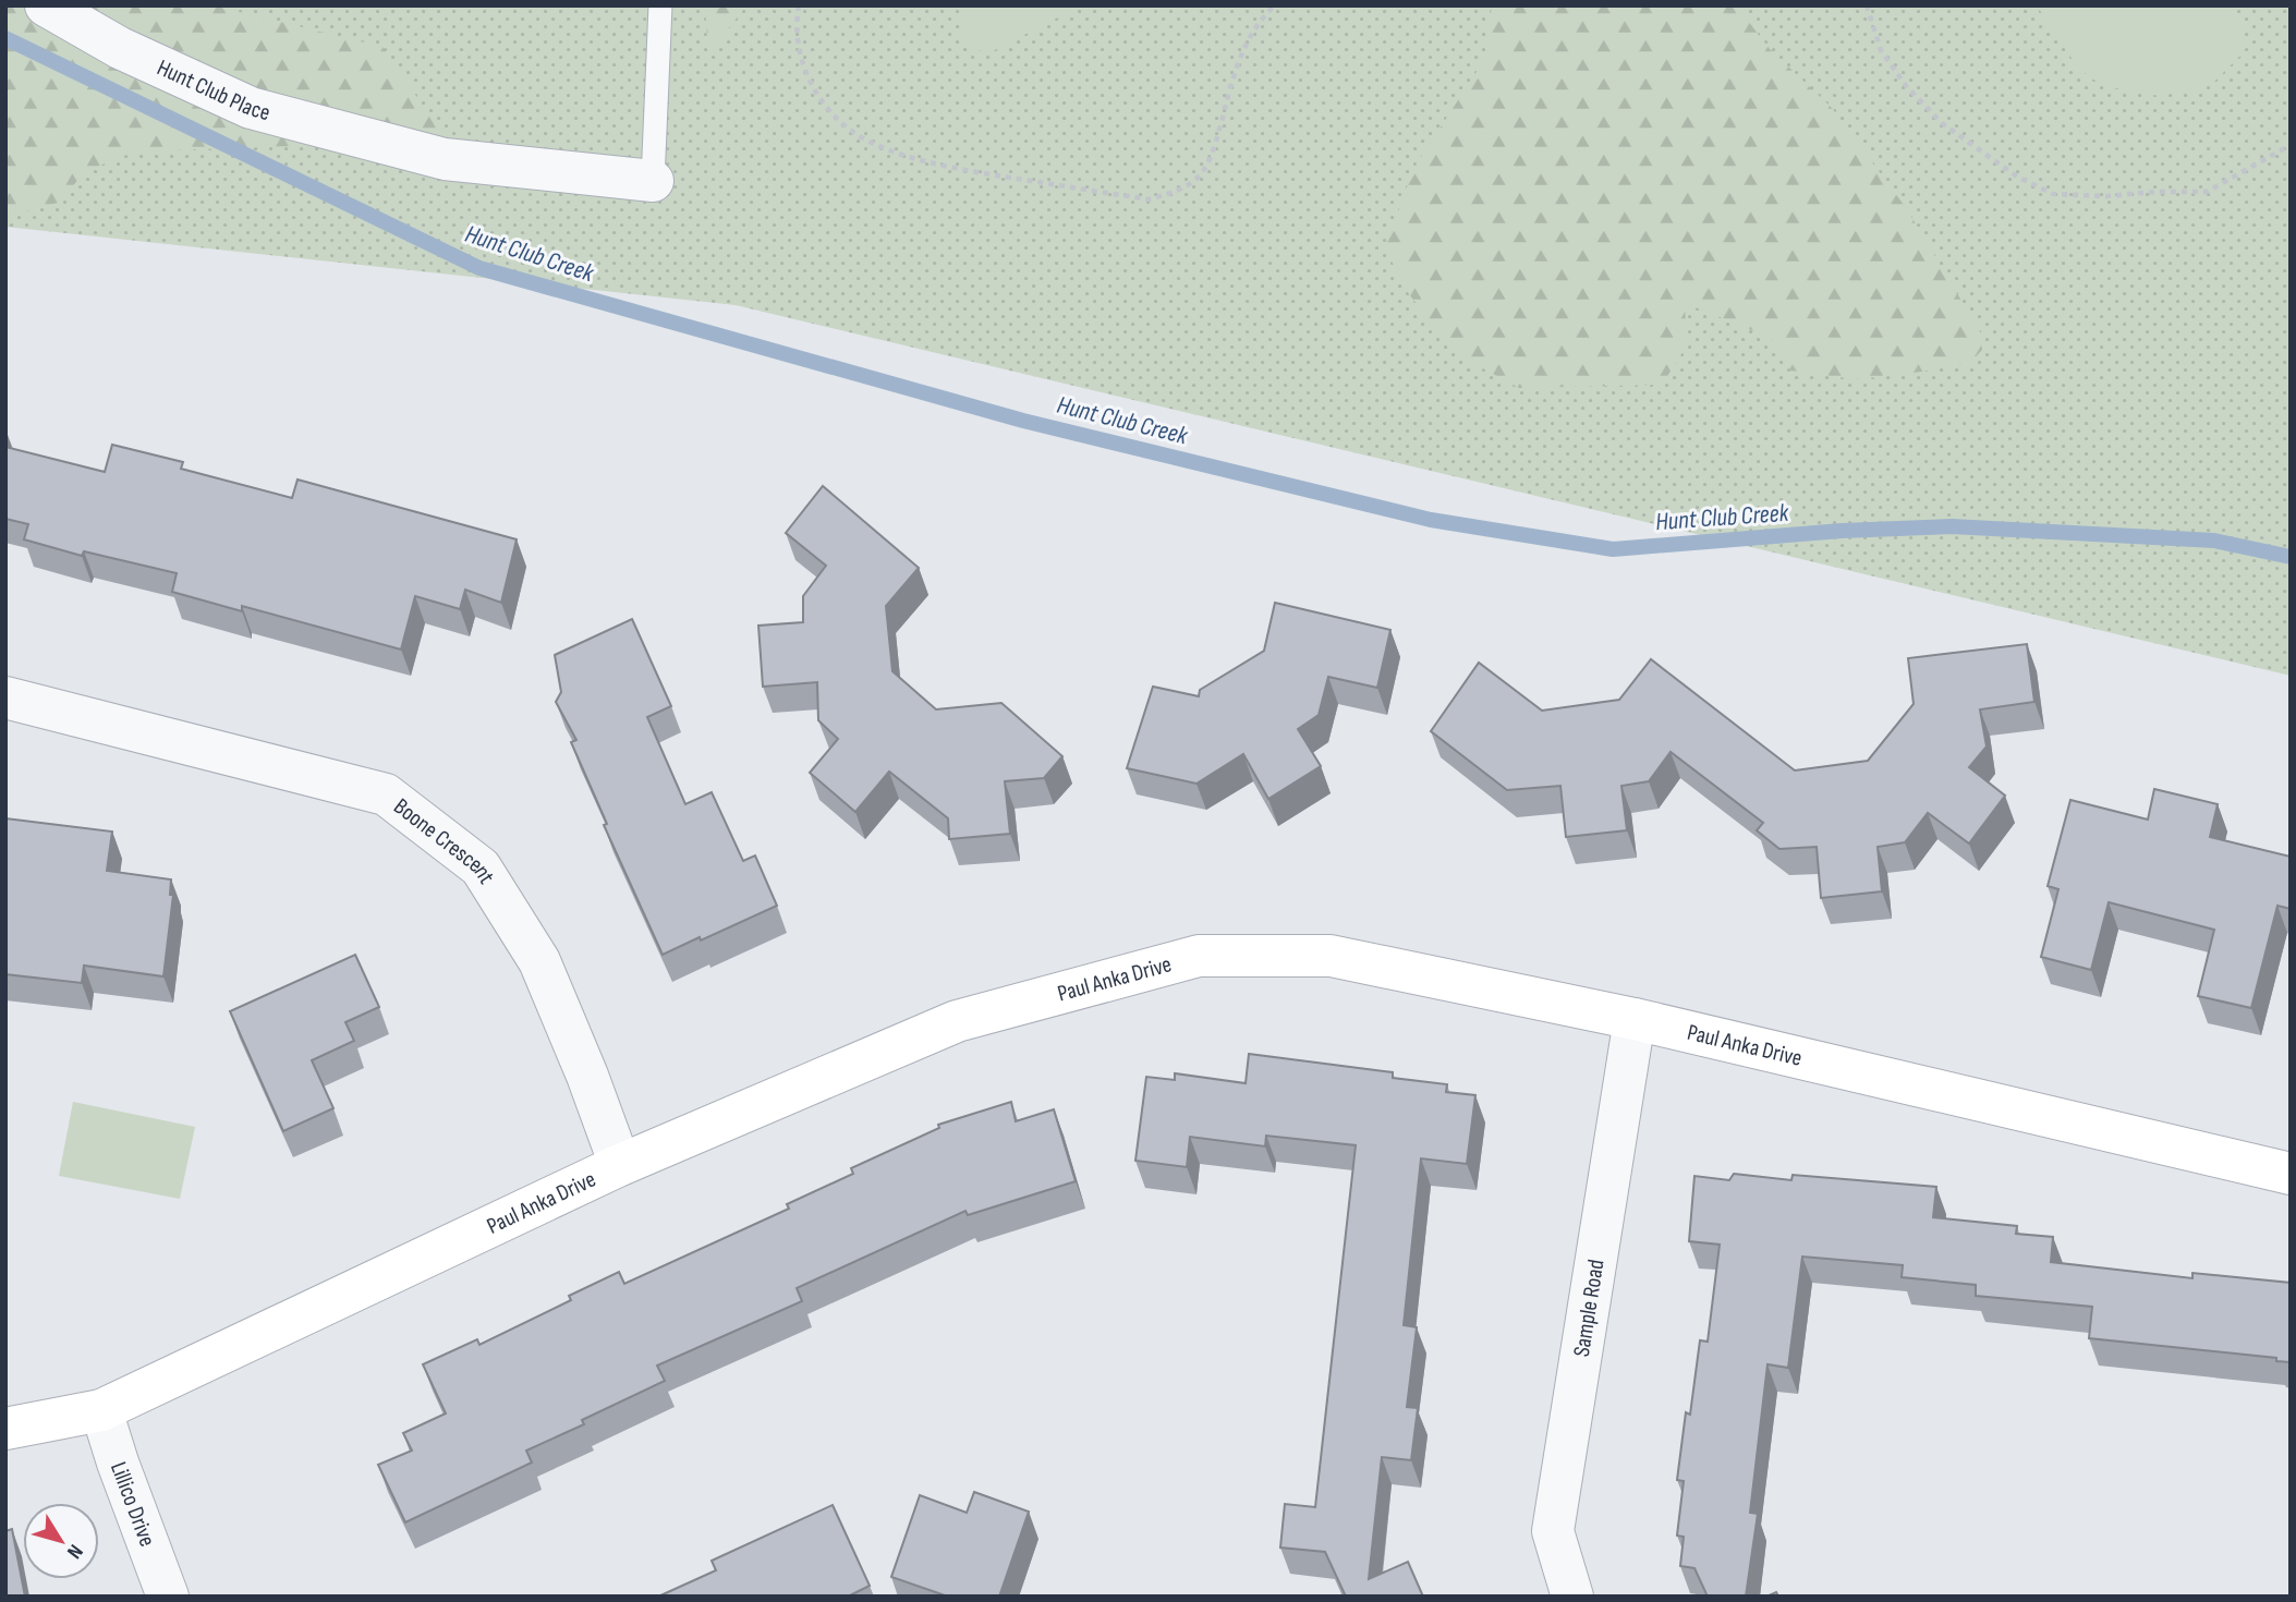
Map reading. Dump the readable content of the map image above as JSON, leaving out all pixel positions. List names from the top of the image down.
{
  "streets": {
    "street": [
      "Hunt Club Place",
      "Boone Crescent",
      "Paul Anka Drive",
      "Sample Road",
      "Lillico Drive"
    ]
  },
  "crossings": [
    ["Boone Crescent", "Paul Anka Drive"],
    ["Paul Anka Drive", "Sample Road"],
    ["Paul Anka Drive", "Lillico Drive"]
  ],
  "water": ["Hunt Club Creek"],
  "north": "bottom right"
}
